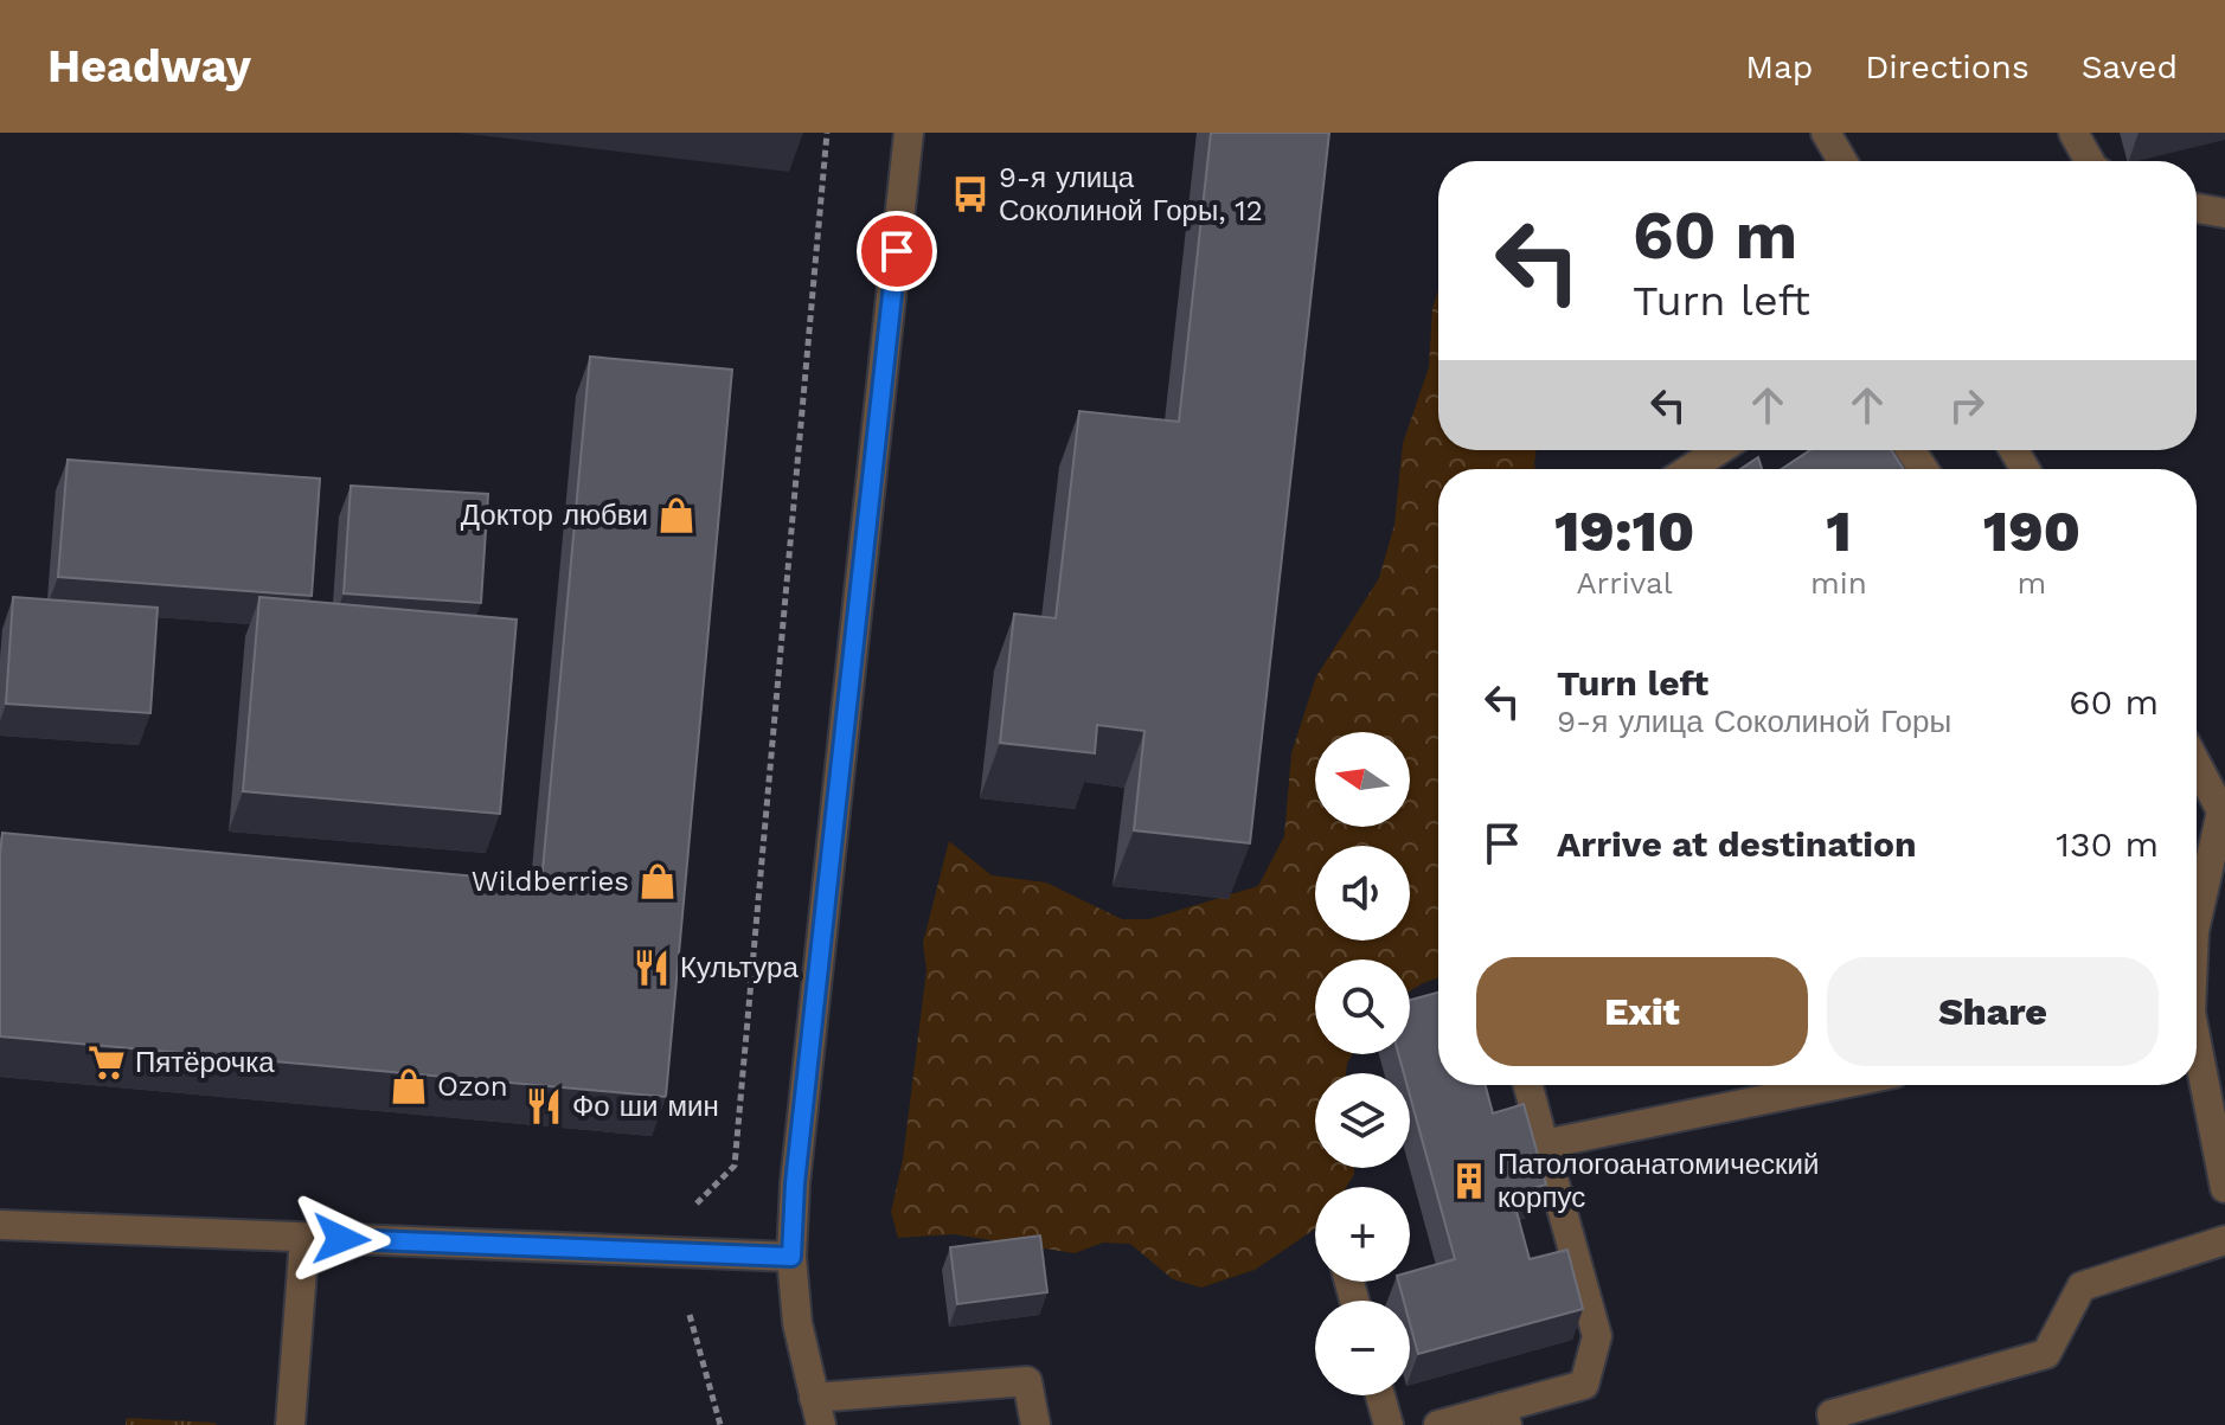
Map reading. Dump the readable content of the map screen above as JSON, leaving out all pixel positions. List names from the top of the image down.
{
  "places": {
    "bus stop": ["9-я улица Соколиной Горы, 12"],
    "shop": ["Доктор любви", "Wildberries", "Ozon"],
    "restaurant": ["Культура", "Фо ши мин"],
    "supermarket": ["Пятёрочка"],
    "building": ["Патологоанатомический корпус"]
  },
  "north": "left",
  "page": {
    "header": "Headway",
    "nav": ["Map", "Directions", "Saved"],
    "turn": ["60 m", "Turn left"],
    "eta": [
      "19:10",
      "Arrival",
      "1",
      "min",
      "190",
      "m"
    ],
    "list": [
      {
        "name": "Turn left",
        "note": "9-я улица Соколиной Горы",
        "value": "60 m"
      },
      {
        "name": "Arrive at destination",
        "value": "130 m"
      }
    ],
    "map_buttons": ["+", "−"],
    "buttons": ["Exit", "Share"]
  }
}
